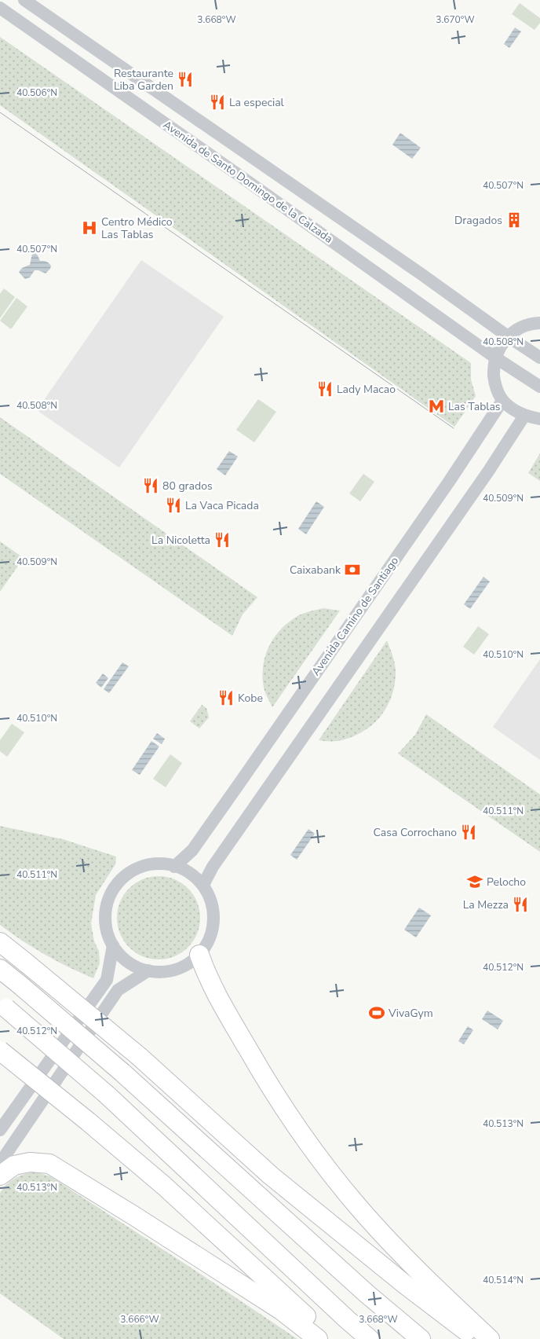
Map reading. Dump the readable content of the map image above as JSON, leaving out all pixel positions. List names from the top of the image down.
{
  "streets": {
    "street": ["Avenida de Santo Domingo de la Calzada", "Avenida Camino de Santiago"]
  },
  "places": {
    "restaurant": [
      "Restaurante Liba Garden",
      "La especial",
      "Lady Macao",
      "80 grados",
      "La Vaca Picada",
      "La Nicoletta",
      "Kobe",
      "Casa Corrochano",
      "La Mezza"
    ],
    "building": ["Dragados"],
    "hospital": ["Centro Médico Las Tablas"],
    "metro station": ["Las Tablas"],
    "bank": ["Caixabank"],
    "school or university": ["Pelocho"],
    "sports": ["VivaGym"]
  },
  "coordinates": [
    "3.668°W",
    "3.670°W",
    "40.506°N",
    "40.507°N",
    "40.508°N",
    "40.509°N",
    "40.510°N",
    "40.511°N",
    "40.512°N",
    "40.513°N",
    "40.514°N",
    "3.666°W"
  ]
}
